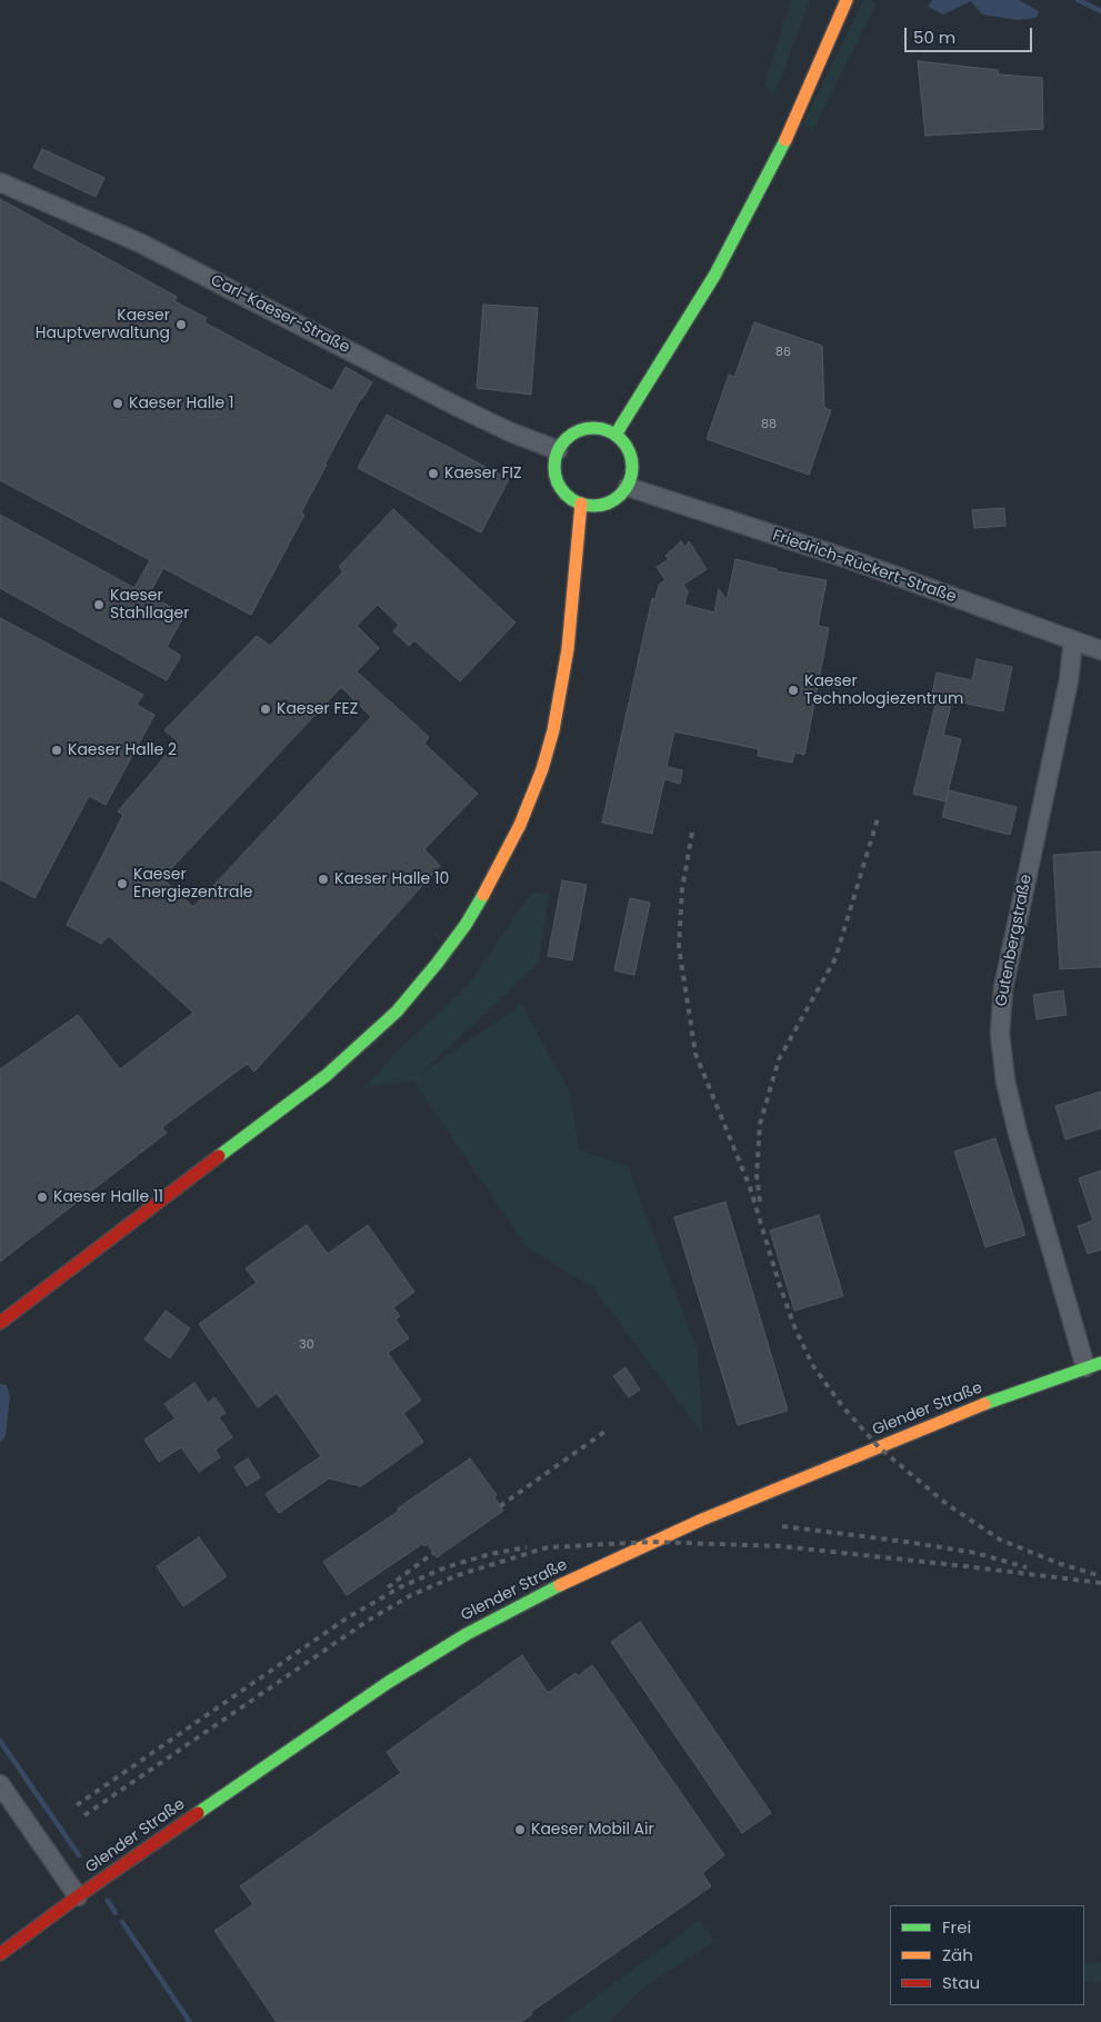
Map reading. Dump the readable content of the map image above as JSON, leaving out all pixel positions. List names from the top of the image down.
{
  "streets": {
    "main road": ["Glender Straße"],
    "street": ["Carl-Kaeser-Straße", "Friedrich-Rückert-Straße", "Gutenbergstraße"]
  },
  "crossings": [
    ["Carl-Kaeser-Straße", "Friedrich-Rückert-Straße"],
    ["Friedrich-Rückert-Straße", "Gutenbergstraße"],
    ["Gutenbergstraße", "Glender Straße"]
  ],
  "places": [
    "Kaeser Hauptverwaltung",
    "Kaeser Halle 1",
    "Kaeser FIZ",
    "Kaeser Stahllager",
    "Kaeser Technologiezentrum",
    "Kaeser FEZ",
    "Kaeser Halle 2",
    "Kaeser Halle 10",
    "Kaeser Energiezentrale",
    "Kaeser Halle 11",
    "Kaeser Mobil Air"
  ],
  "house_numbers": ["86", "88", "30"],
  "legend": ["Frei", "Zäh", "Stau"],
  "scale_bar": "50 m"
}
